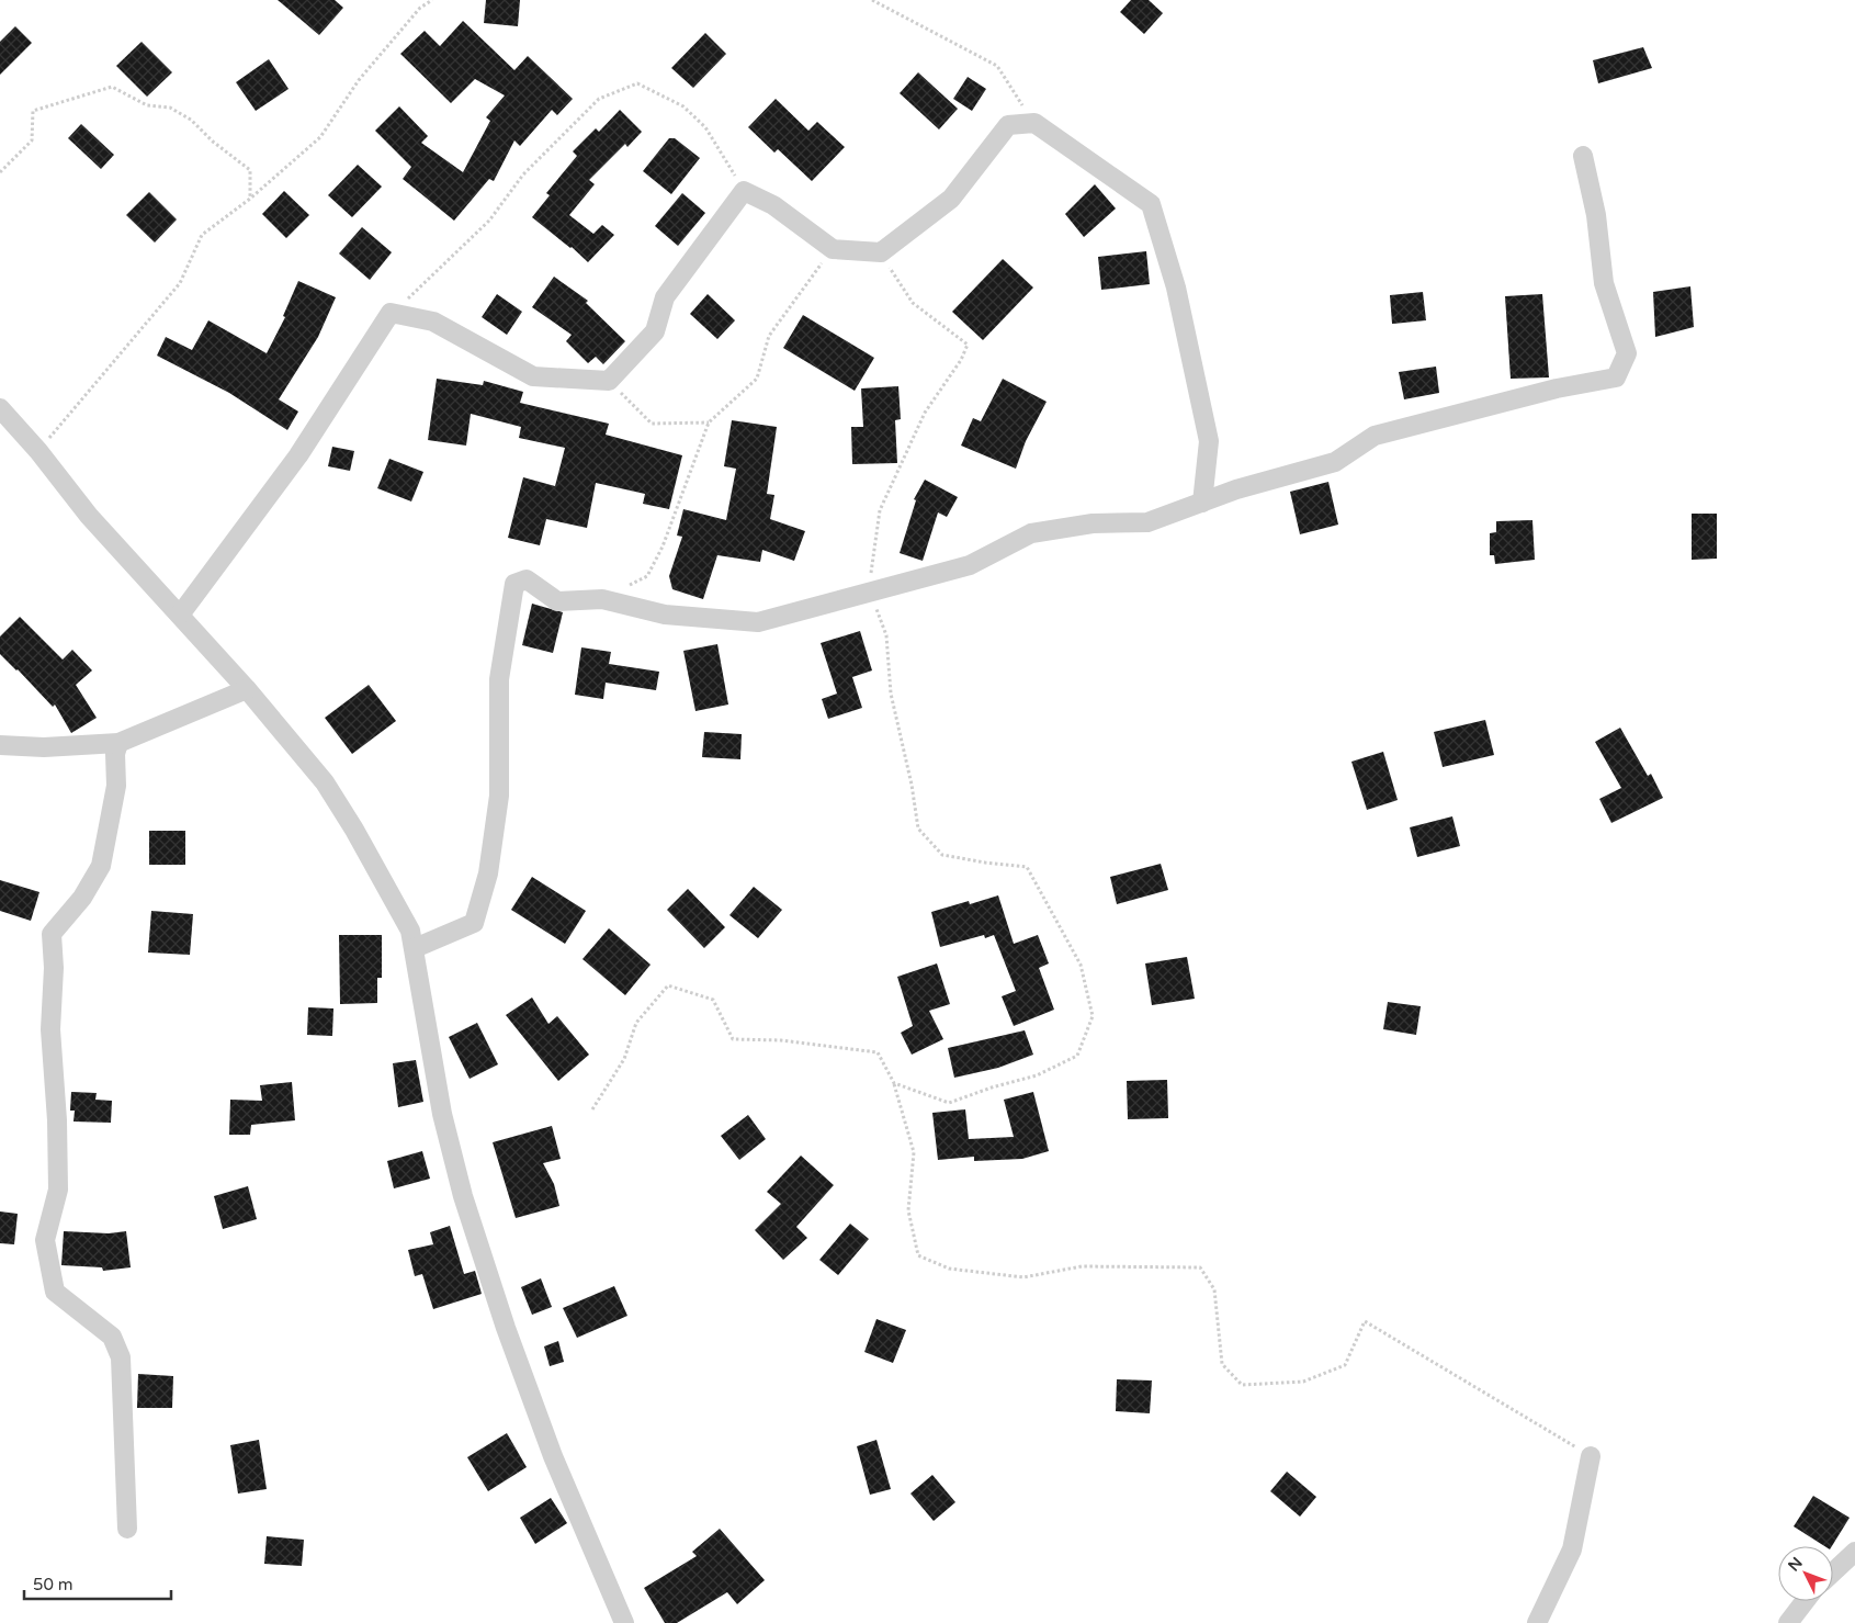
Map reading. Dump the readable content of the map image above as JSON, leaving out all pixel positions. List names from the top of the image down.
{
  "scale_bar": "50 m",
  "north": "top left"
}
